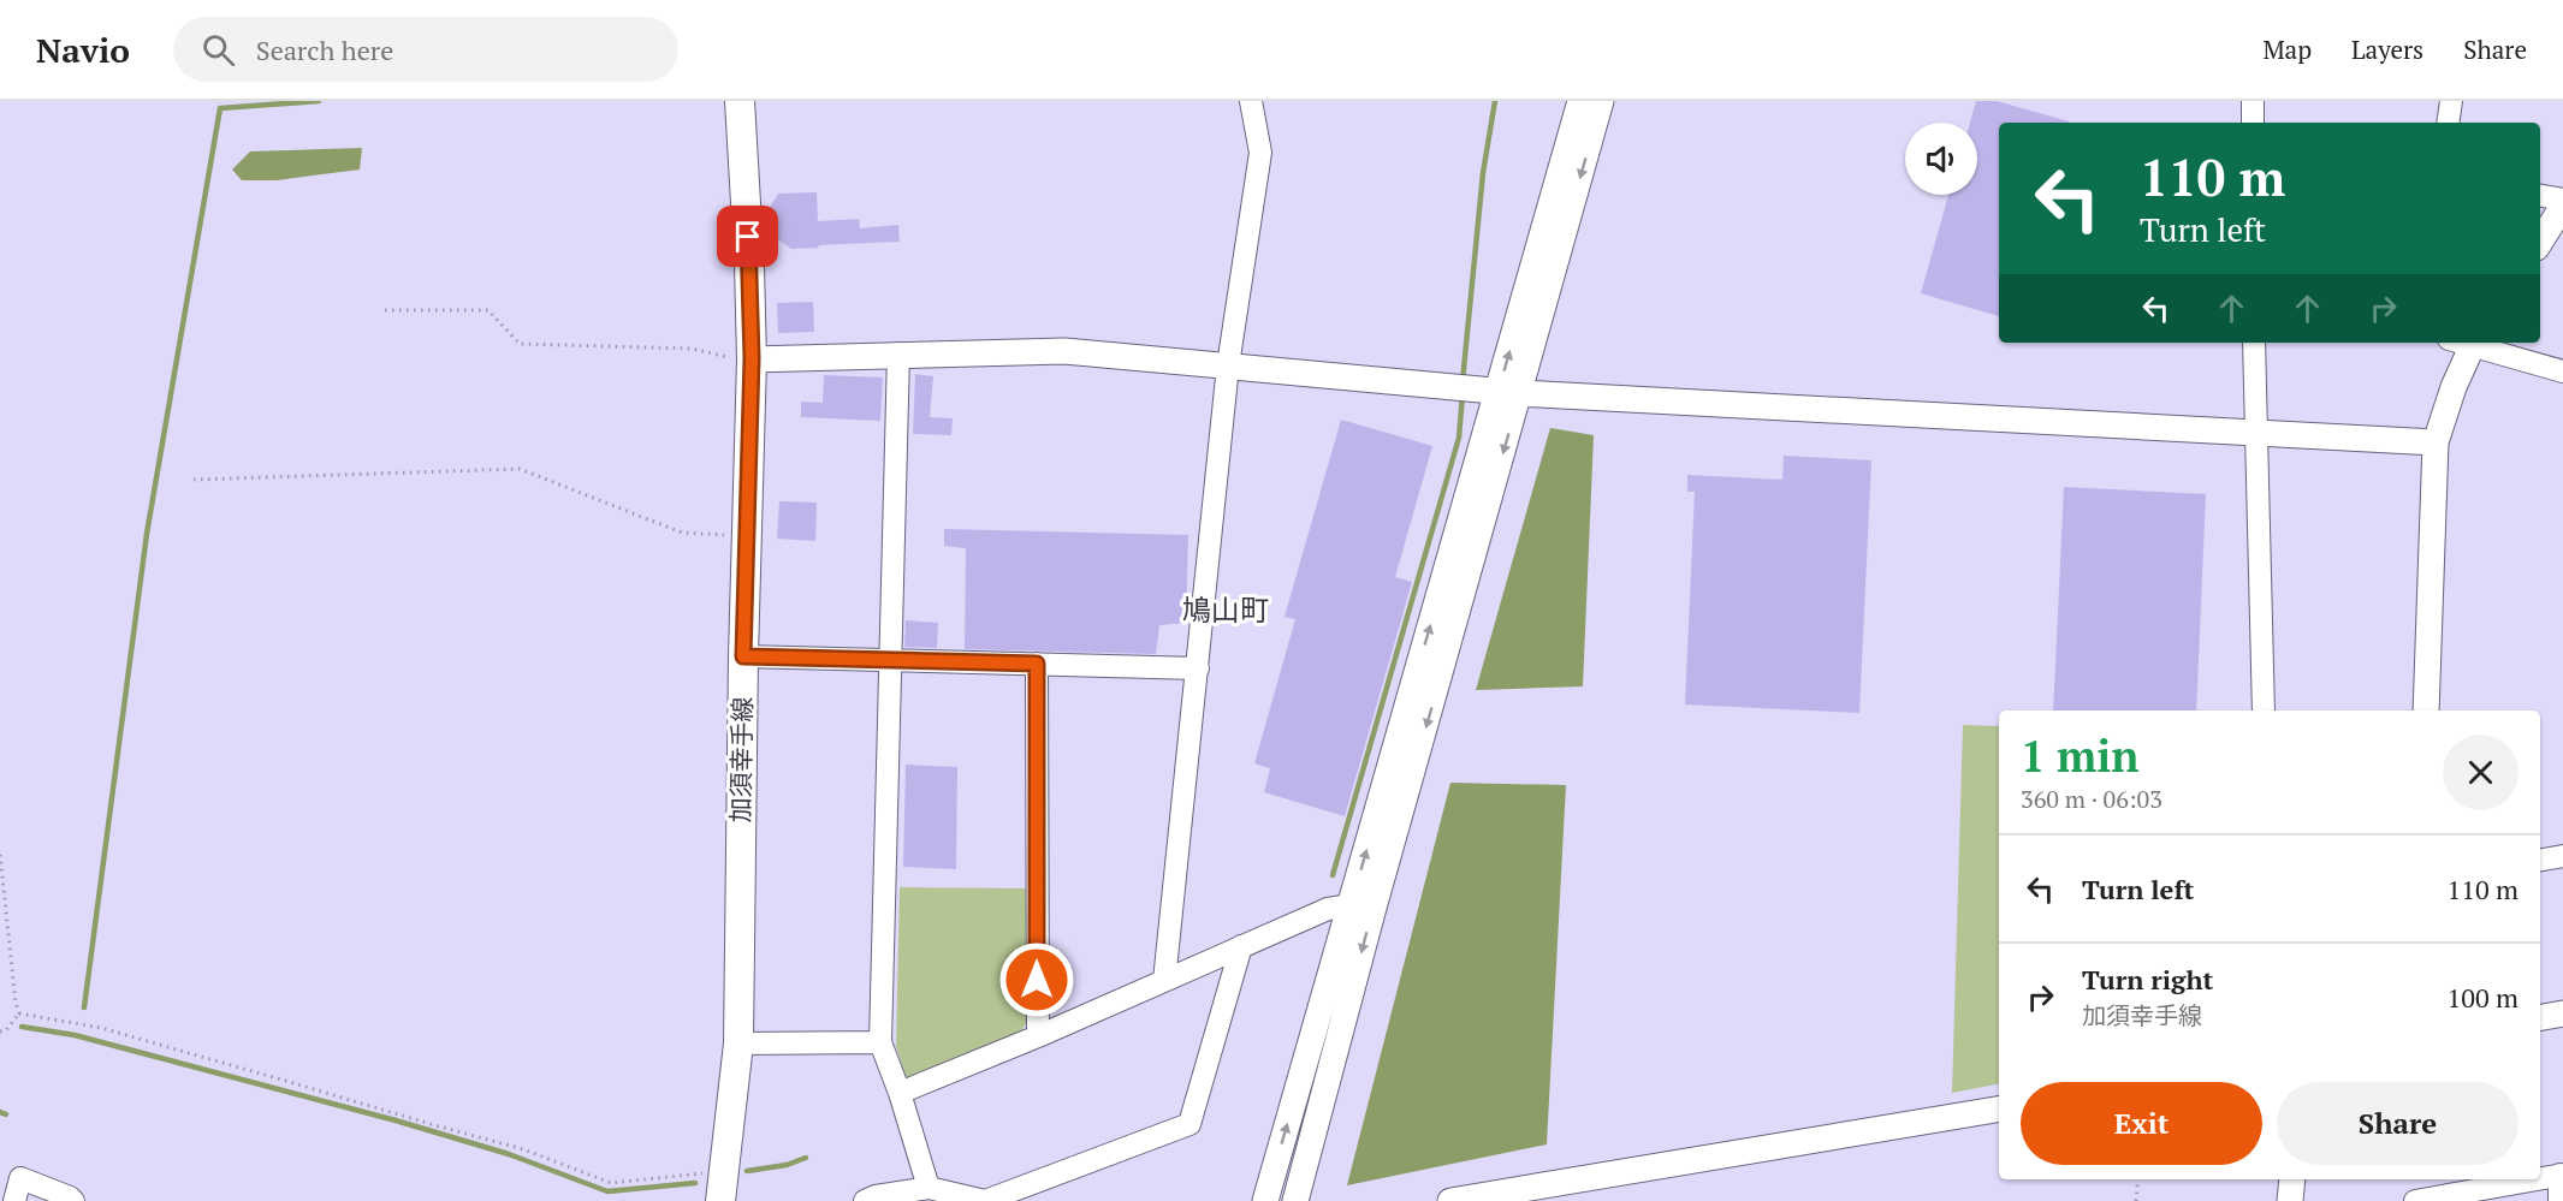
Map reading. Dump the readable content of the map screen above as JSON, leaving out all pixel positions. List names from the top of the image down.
{
  "streets": {
    "main road": ["加須幸手線"]
  },
  "districts": ["鳩山町"],
  "page": {
    "header": "Navio",
    "search": "Search here",
    "nav": ["Map", "Layers", "Share"],
    "turn": ["110 m", "Turn left"],
    "heading": ["1 min", "360 m · 06:03"],
    "list": [
      {
        "name": "Turn left",
        "value": "110 m"
      },
      {
        "name": "Turn right",
        "note": "加須幸手線",
        "value": "100 m"
      }
    ],
    "buttons": ["Exit", "Share"]
  }
}
